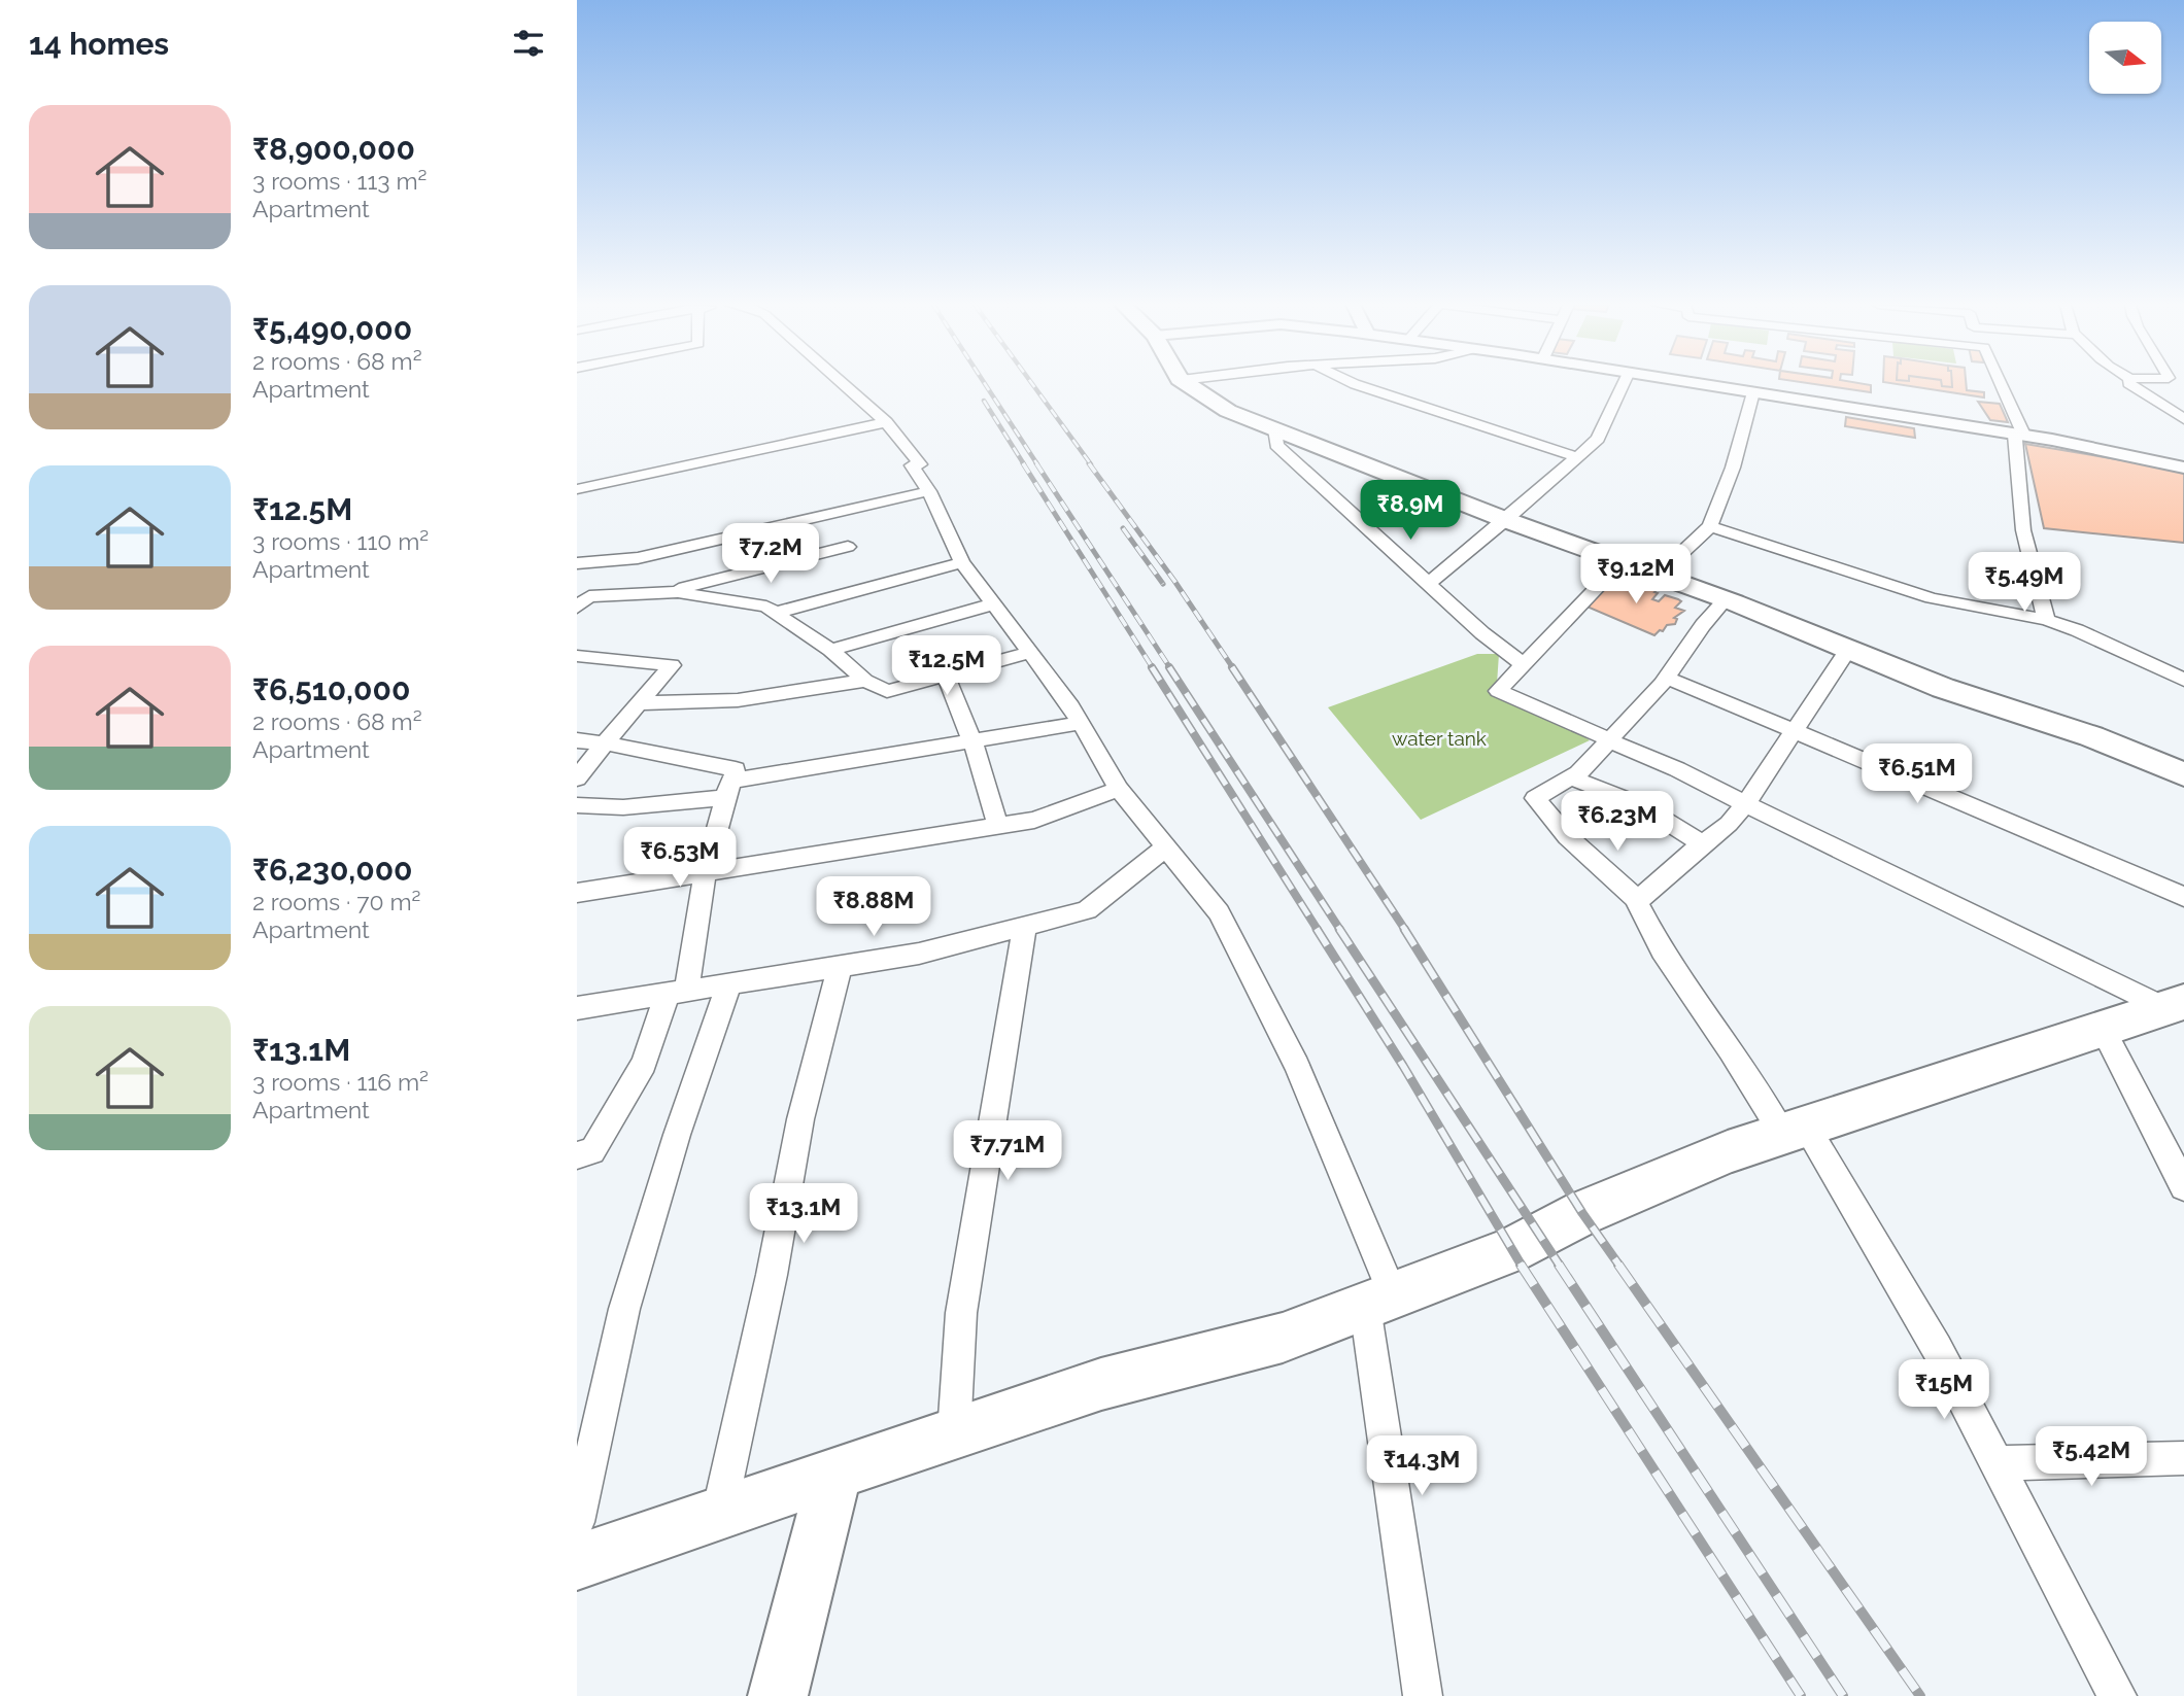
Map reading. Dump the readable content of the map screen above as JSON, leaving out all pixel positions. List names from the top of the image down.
{
  "parks": ["water tank"],
  "north": "right",
  "page": {
    "heading": "14 homes",
    "list": [
      {
        "name": "₹8,900,000",
        "note": "3 rooms · 113 m² · Apartment"
      },
      {
        "name": "₹5,490,000",
        "note": "2 rooms · 68 m² · Apartment"
      },
      {
        "name": "₹12.5M",
        "note": "3 rooms · 110 m² · Apartment"
      },
      {
        "name": "₹6,510,000",
        "note": "2 rooms · 68 m² · Apartment"
      },
      {
        "name": "₹6,230,000",
        "note": "2 rooms · 70 m² · Apartment"
      },
      {
        "name": "₹13.1M",
        "note": "3 rooms · 116 m² · Apartment"
      }
    ],
    "price": [
      "₹8.9M",
      "₹7.2M",
      "₹9.12M",
      "₹5.49M",
      "₹12.5M",
      "₹6.51M",
      "₹6.23M",
      "₹6.53M",
      "₹8.88M",
      "₹7.71M",
      "₹13.1M",
      "₹15M",
      "₹5.42M",
      "₹14.3M"
    ]
  }
}
